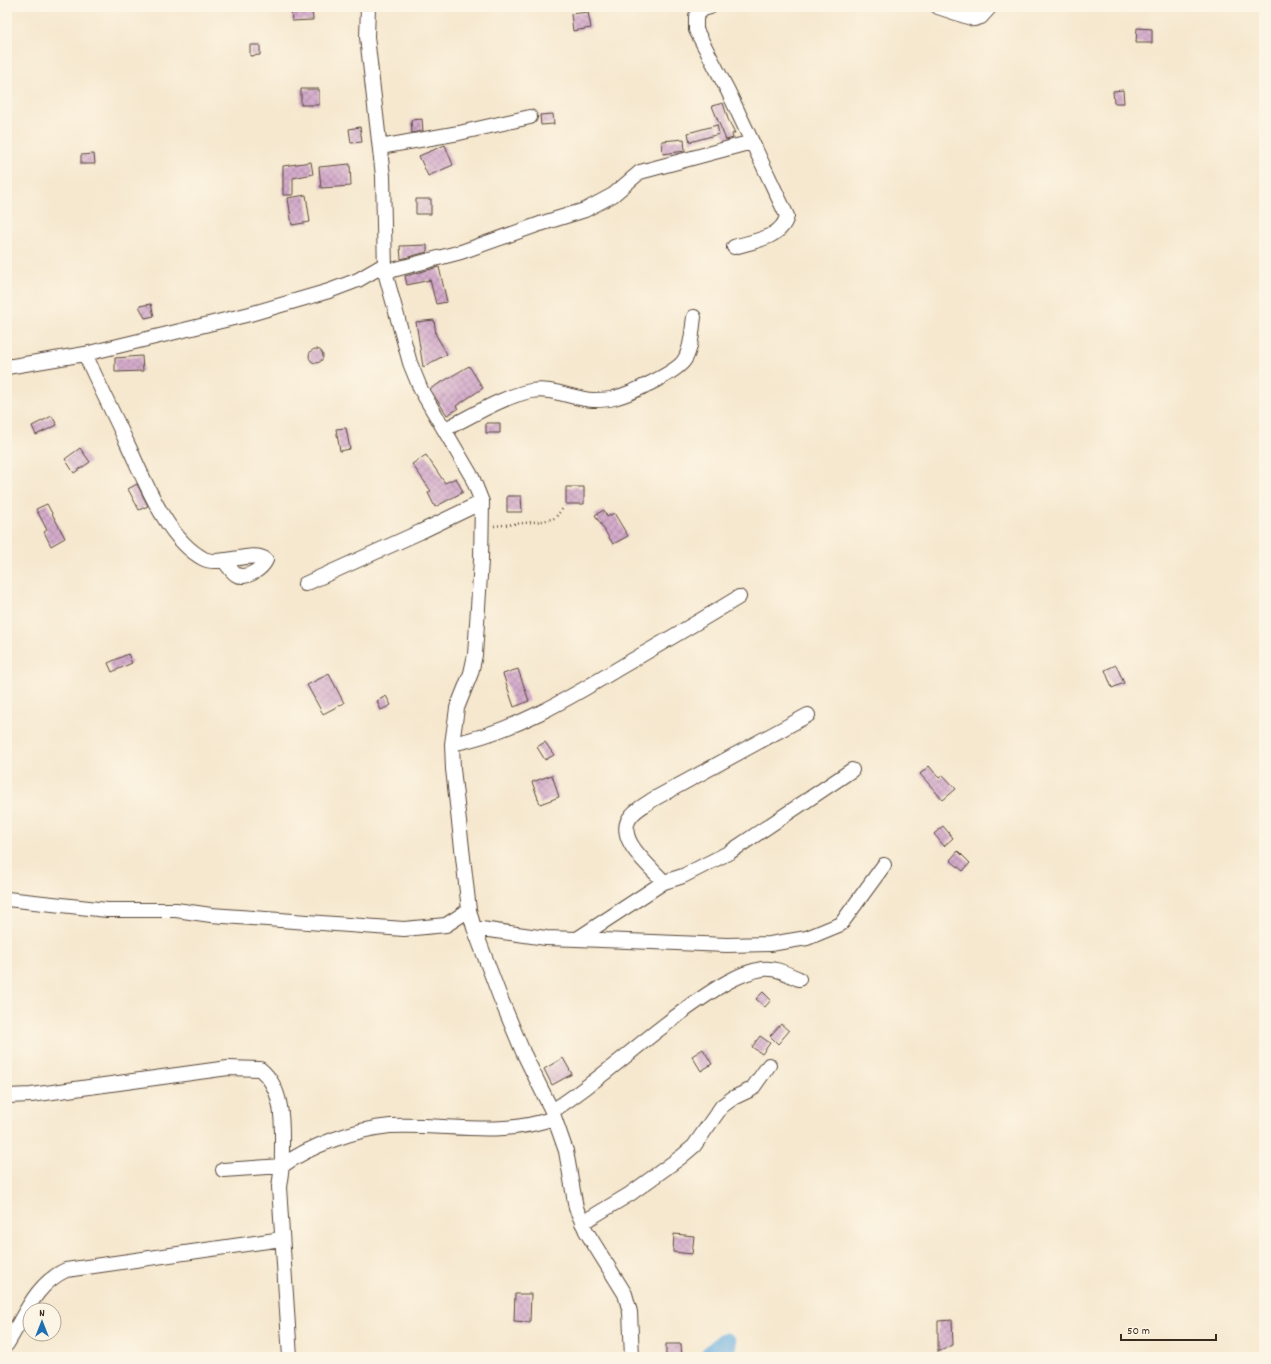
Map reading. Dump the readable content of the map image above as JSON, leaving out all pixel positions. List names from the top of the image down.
{
  "scale_bar": "50 m",
  "north": "top"
}
